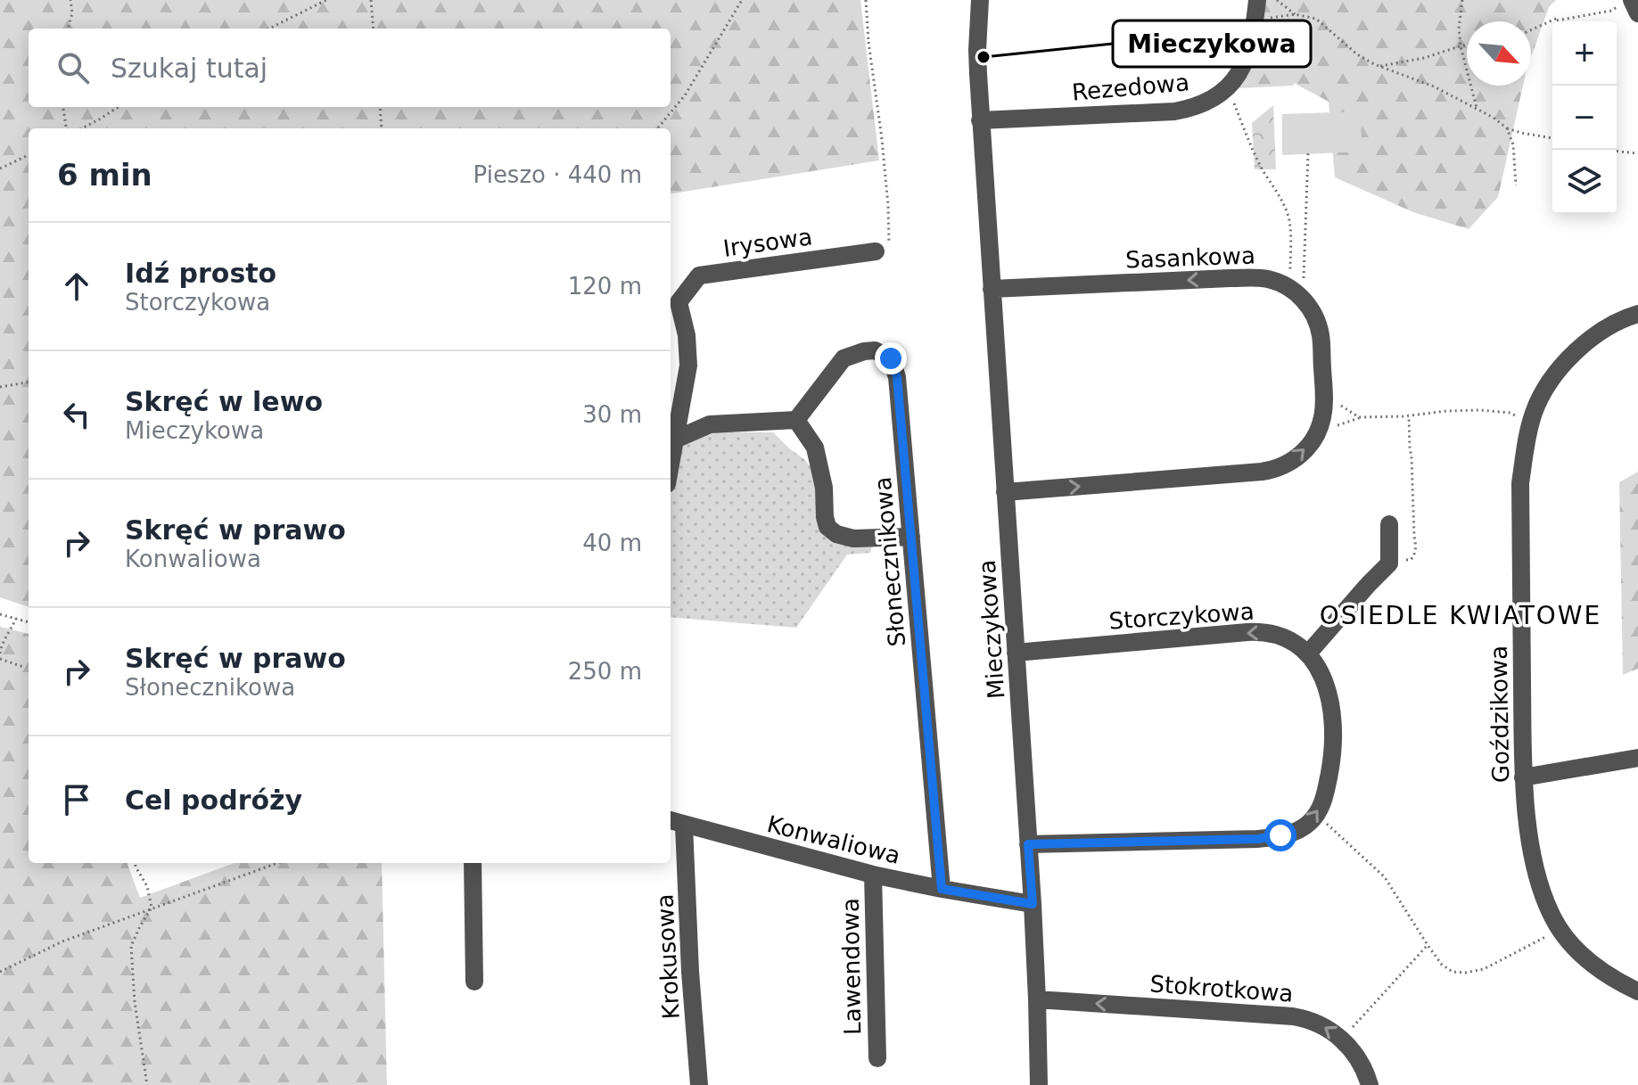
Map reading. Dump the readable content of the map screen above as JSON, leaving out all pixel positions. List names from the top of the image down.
{
  "streets": {
    "street": [
      "Rezedowa",
      "Irysowa",
      "Sasankowa",
      "Słonecznikowa",
      "Storczykowa",
      "Mieczykowa",
      "Goździkowa",
      "Konwaliowa",
      "Krokusowa",
      "Lawendowa",
      "Stokrotkowa"
    ]
  },
  "crossings": [
    ["Rezedowa", "Mieczykowa"],
    ["Sasankowa", "Mieczykowa"],
    ["Słonecznikowa", "Konwaliowa"],
    ["Storczykowa", "Mieczykowa"],
    ["Mieczykowa", "Konwaliowa"],
    ["Mieczykowa", "Stokrotkowa"],
    ["Konwaliowa", "Krokusowa"],
    ["Konwaliowa", "Lawendowa"]
  ],
  "one_way": ["Sasankowa", "Storczykowa", "Stokrotkowa"],
  "districts": ["OSIEDLE KWIATOWE"],
  "places": ["Mieczykowa"],
  "north": "bottom right",
  "page": {
    "map_buttons": ["+", "−"],
    "search": "Szukaj tutaj",
    "heading": ["6 min", "Pieszo · 440 m"],
    "list": [
      ["Idź prosto", "Storczykowa", "120 m"],
      ["Skręć w lewo", "Mieczykowa", "30 m"],
      ["Skręć w prawo", "Konwaliowa", "40 m"],
      ["Skręć w prawo", "Słonecznikowa", "250 m"],
      "Cel podróży"
    ]
  }
}
